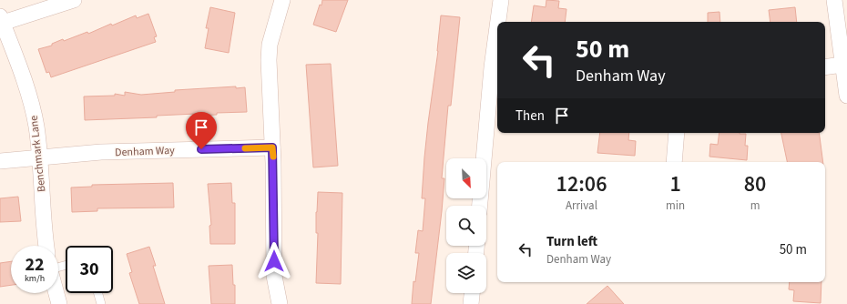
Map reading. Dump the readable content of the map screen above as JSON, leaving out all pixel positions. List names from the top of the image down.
{
  "streets": {
    "street": ["Denham Way", "Benchmark Lane"]
  },
  "crossings": [
    ["Denham Way", "Benchmark Lane"]
  ],
  "north": "bottom right",
  "page": {
    "turn": ["50 m", "Denham Way"],
    "then": "Then",
    "eta": [
      "12:06",
      "Arrival",
      "1",
      "min",
      "80",
      "m"
    ],
    "list": [
      {
        "name": "Turn left",
        "note": "Denham Way",
        "value": "50 m"
      }
    ],
    "speed": "22 km/h",
    "limit": "30"
  }
}
